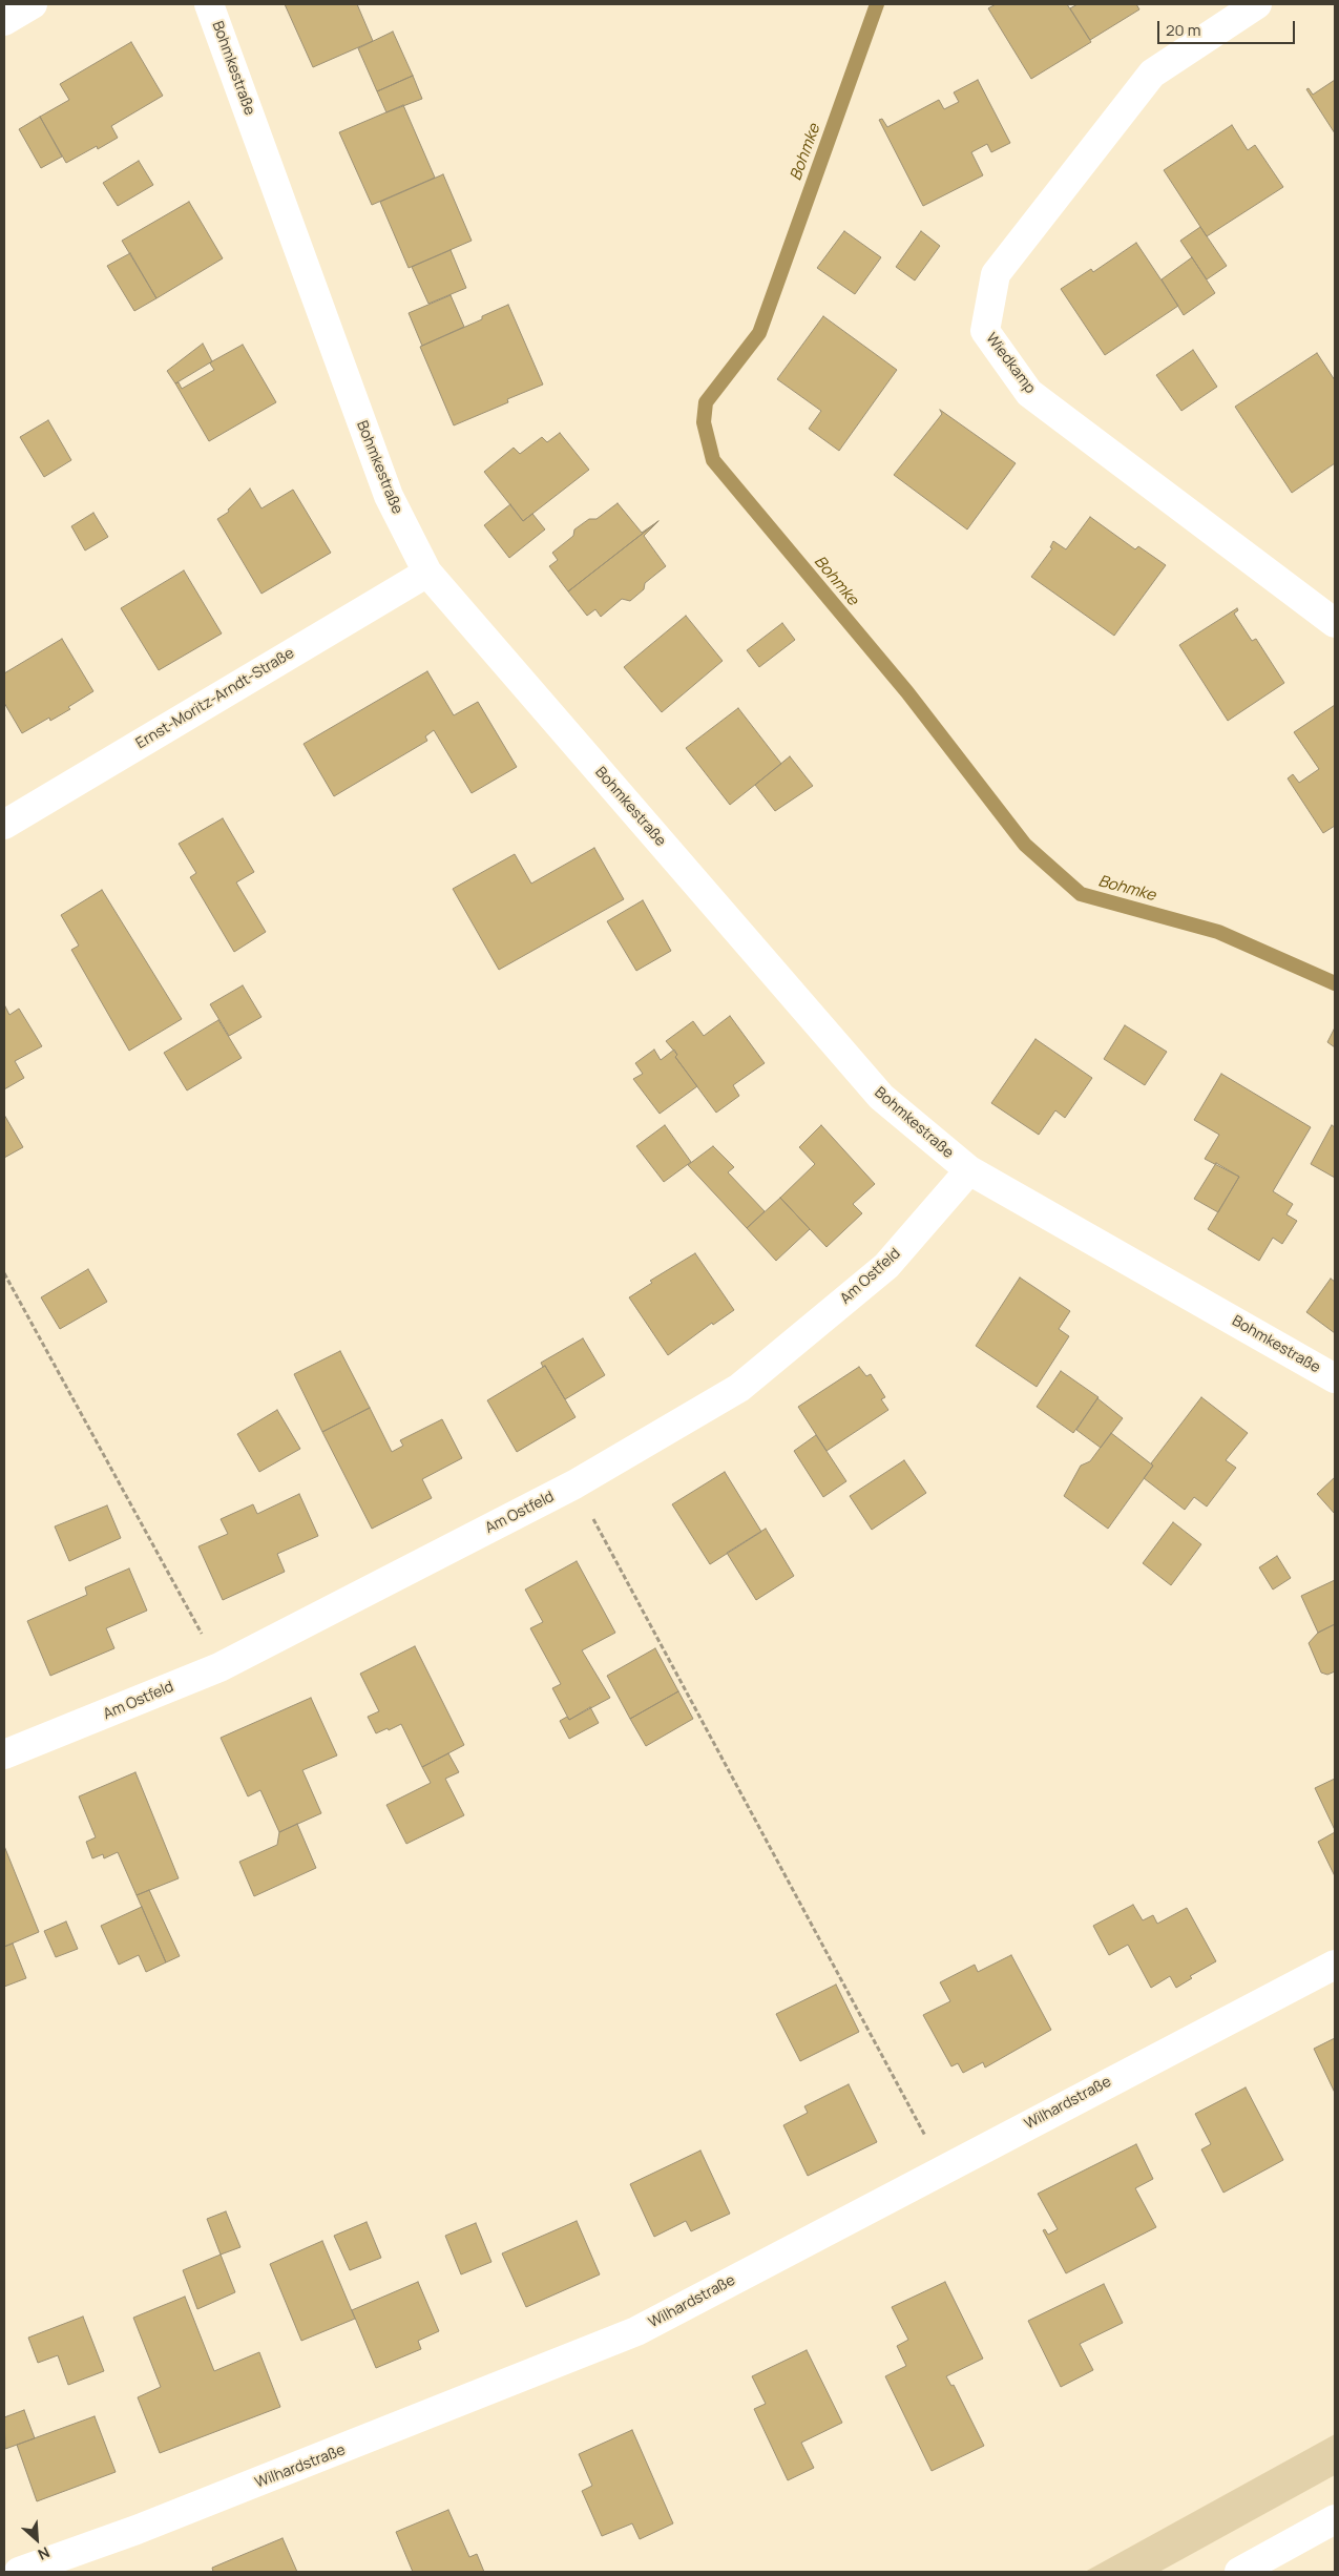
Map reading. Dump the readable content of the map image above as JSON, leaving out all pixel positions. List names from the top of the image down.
{
  "streets": {
    "street": [
      "Bohmkestraße",
      "Wiedkamp",
      "Ernst-Moritz-Arndt-Straße",
      "Am Ostfeld",
      "Wilhardstraße"
    ]
  },
  "crossings": [
    ["Bohmkestraße", "Ernst-Moritz-Arndt-Straße"],
    ["Bohmkestraße", "Am Ostfeld"]
  ],
  "water": ["Bohmke"],
  "scale_bar": "20 m",
  "north": "bottom right"
}
